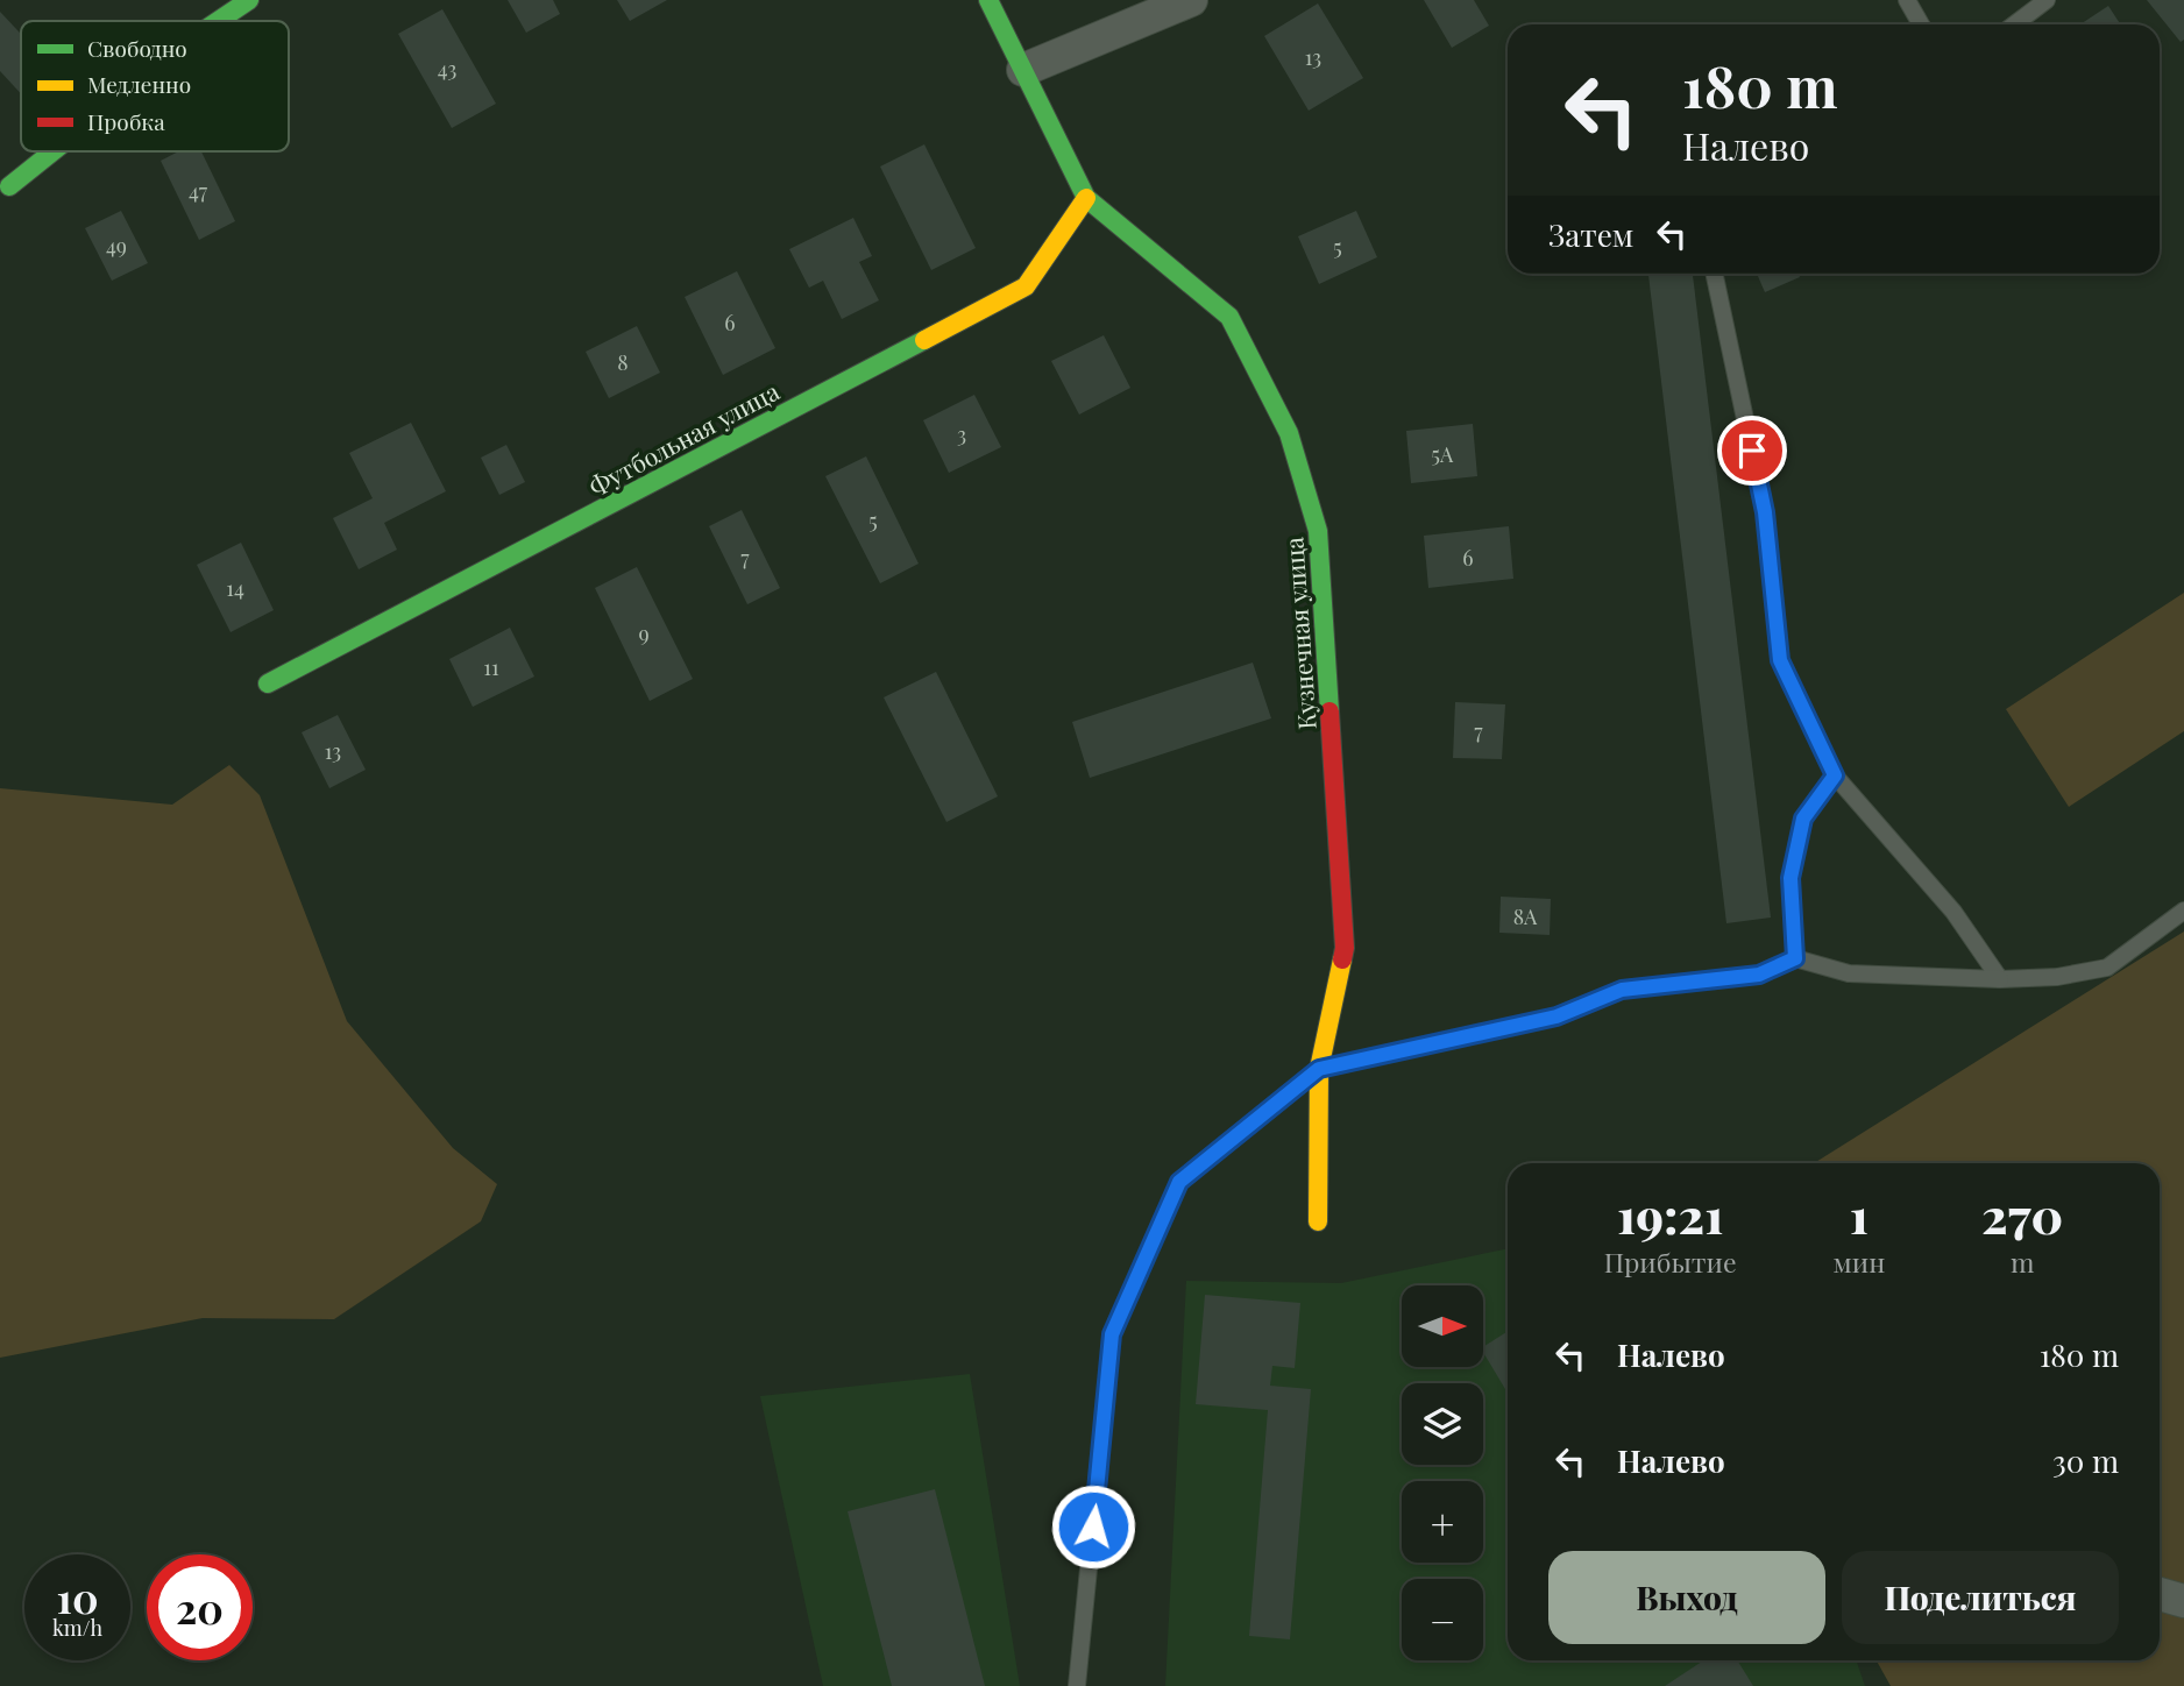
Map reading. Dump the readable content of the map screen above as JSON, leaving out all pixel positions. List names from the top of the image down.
{
  "streets": {
    "street": ["Футбольная улица", "Кузнечная улица"]
  },
  "crossings": [
    ["Футбольная улица", "Кузнечная улица"]
  ],
  "house_numbers": [
    "13",
    "43",
    "47",
    "49",
    "5",
    "6",
    "8",
    "3",
    "5А",
    "5",
    "7",
    "6",
    "14",
    "9",
    "11",
    "7",
    "13",
    "8А"
  ],
  "legend": ["Свободно", "Медленно", "Пробка"],
  "north": "right",
  "page": {
    "turn": ["180 m", "Налево"],
    "then": "Затем",
    "eta": [
      "19:21",
      "Прибытие",
      "1",
      "мин",
      "270",
      "m"
    ],
    "map_buttons": ["+", "−"],
    "list": [
      {
        "name": "Налево",
        "value": "180 m"
      },
      {
        "name": "Налево",
        "value": "30 m"
      }
    ],
    "buttons": ["Выход", "Поделиться"],
    "speed": "10 km/h",
    "limit": "20"
  }
}
